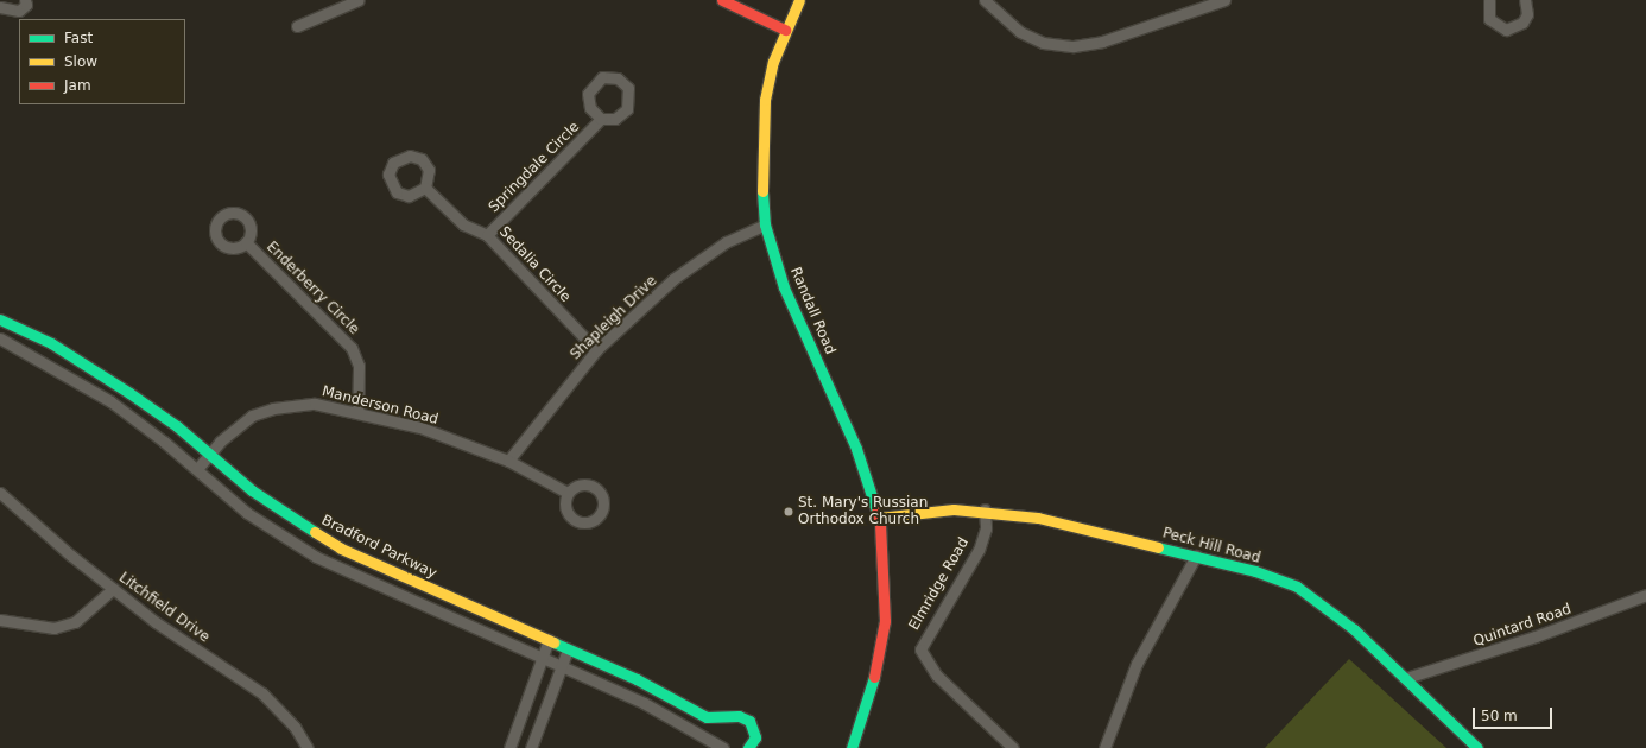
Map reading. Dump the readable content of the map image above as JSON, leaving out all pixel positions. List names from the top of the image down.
{
  "streets": {
    "street": [
      "Springdale Circle",
      "Sedalia Circle",
      "Enderberry Circle",
      "Randall Road",
      "Shapleigh Drive",
      "Manderson Road",
      "Peck Hill Road",
      "Bradford Parkway",
      "Elmridge Road",
      "Litchfield Drive",
      "Quintard Road"
    ]
  },
  "crossings": [
    ["Springdale Circle", "Sedalia Circle"],
    ["Sedalia Circle", "Shapleigh Drive"],
    ["Enderberry Circle", "Manderson Road"],
    ["Randall Road", "Shapleigh Drive"],
    ["Randall Road", "Peck Hill Road"],
    ["Shapleigh Drive", "Manderson Road"],
    ["Manderson Road", "Bradford Parkway"],
    ["Peck Hill Road", "Elmridge Road"],
    ["Peck Hill Road", "Quintard Road"]
  ],
  "places": ["St. Mary's Russian Orthodox Church"],
  "legend": ["Fast", "Slow", "Jam"],
  "scale_bar": "50 m"
}
